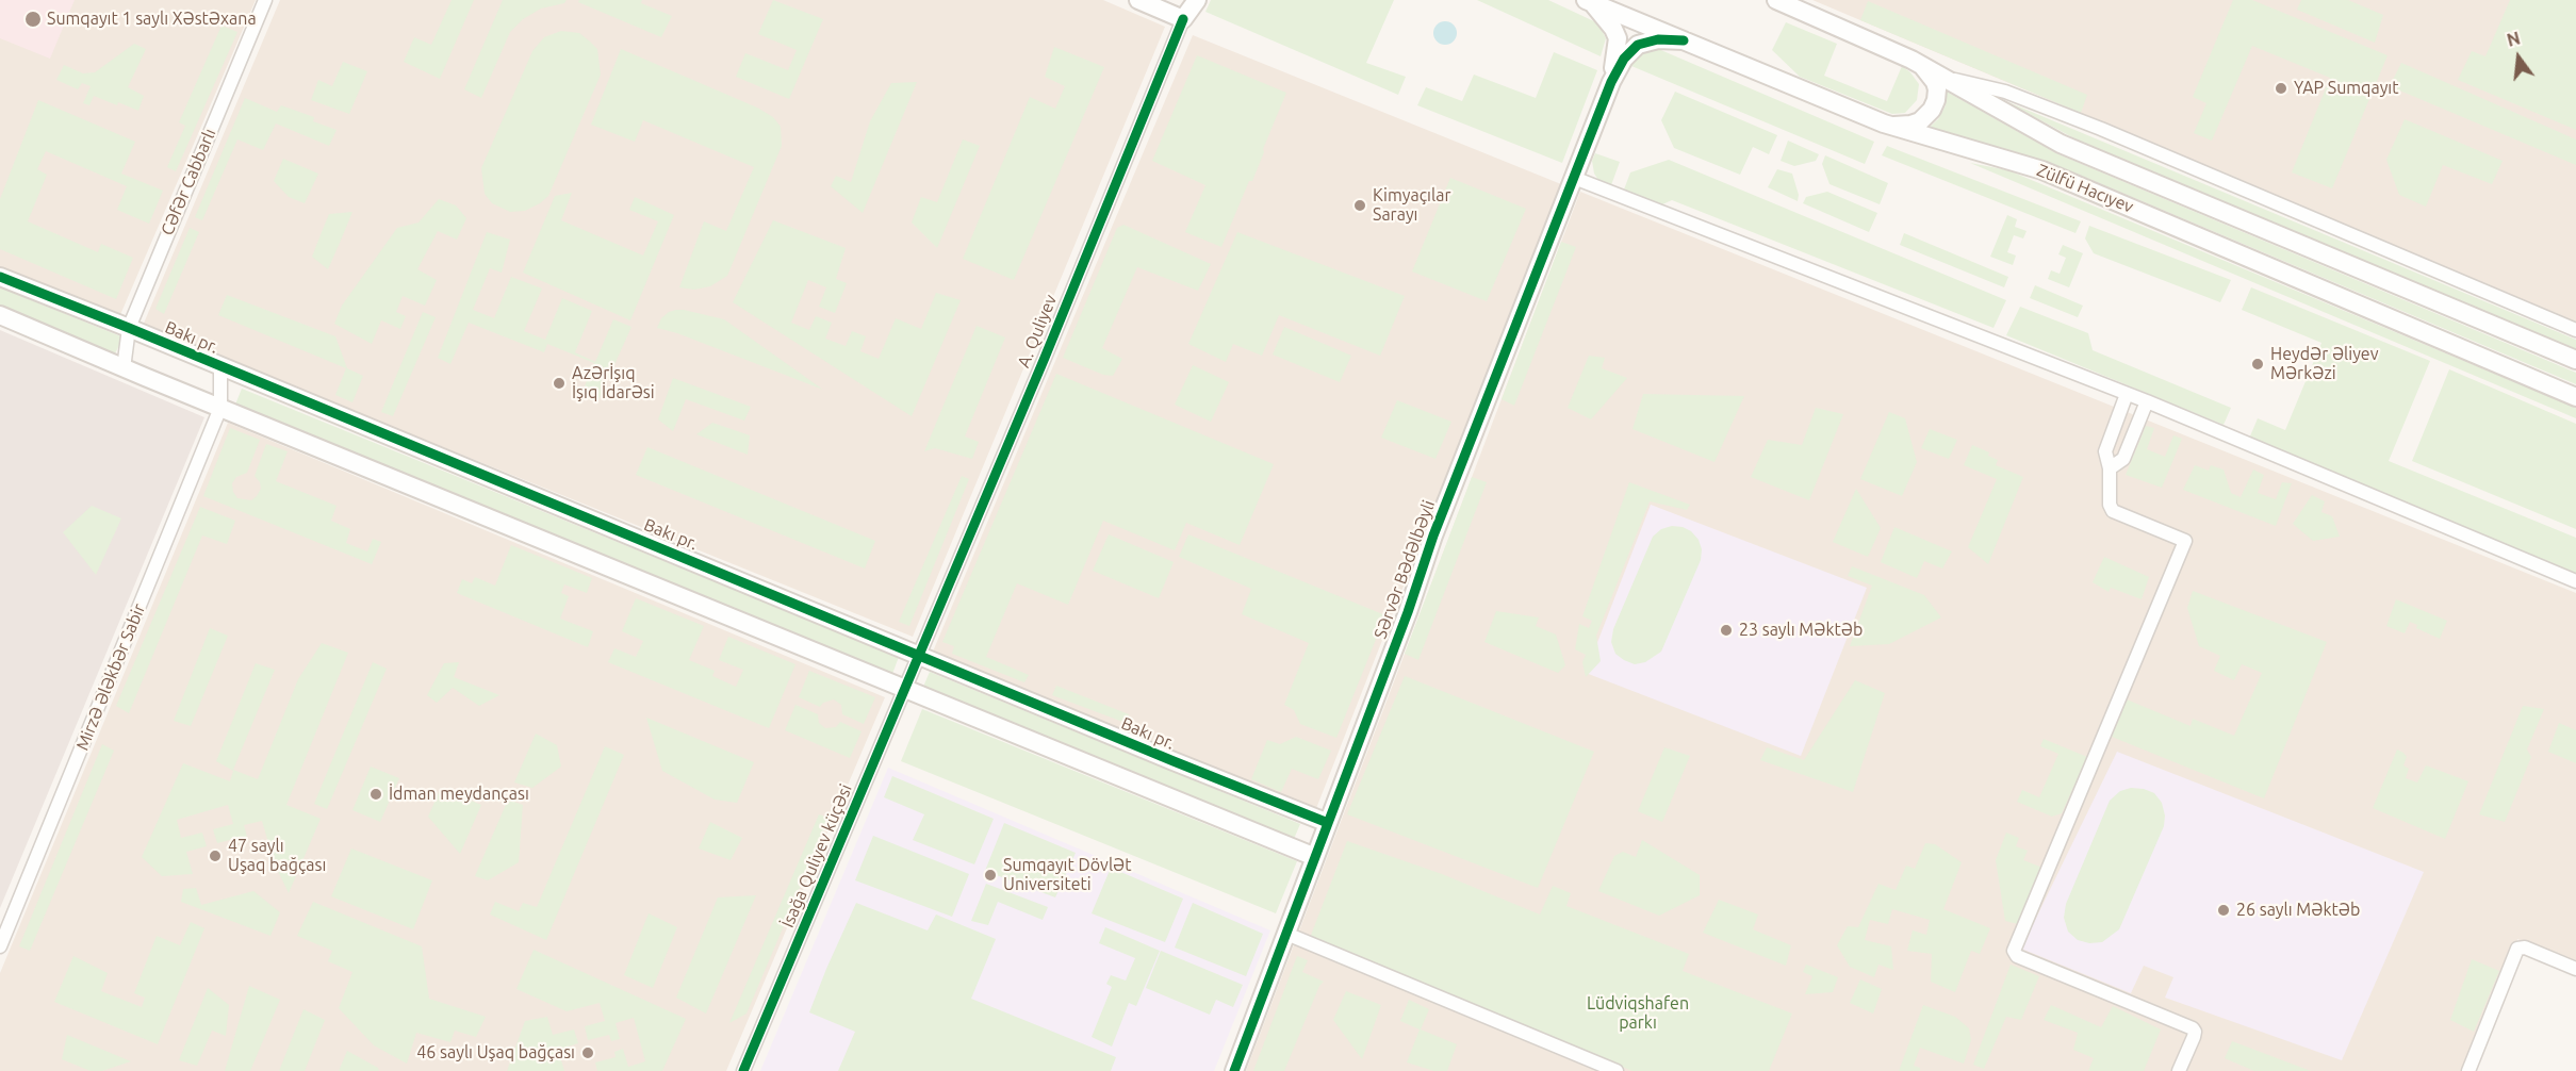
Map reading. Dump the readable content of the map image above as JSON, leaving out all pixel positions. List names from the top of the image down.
{
  "streets": {
    "street": [
      "Cəfər Cabbarlı",
      "Zülfü Hacıyev",
      "A. Quliyev",
      "Bakı pr.",
      "Sərvər Bədəlbəyli",
      "Mirzə Ələkbər Sabir",
      "İsağa Quliyev küçəsi"
    ]
  },
  "crossings": [
    ["Cəfər Cabbarlı", "Bakı pr."],
    ["A. Quliyev", "Bakı pr."],
    ["A. Quliyev", "İsağa Quliyev küçəsi"],
    ["Bakı pr.", "Sərvər Bədəlbəyli"],
    ["Bakı pr.", "İsağa Quliyev küçəsi"]
  ],
  "parks": ["Lüdviqshafen parkı"],
  "places": [
    "Sumqayıt 1 saylı Xəstəxana",
    "YAP Sumqayıt",
    "Kimyaçılar Sarayı",
    "Heydər Əliyev Mərkəzi",
    "Azərİşıq İşıq İdarəsi",
    "23 saylı Məktəb",
    "İdman meydançası",
    "47 saylı Uşaq bağçası",
    "Sumqayıt Dövlət Universiteti",
    "26 saylı Məktəb",
    "46 saylı Uşaq bağçası"
  ],
  "north": "top"
}
